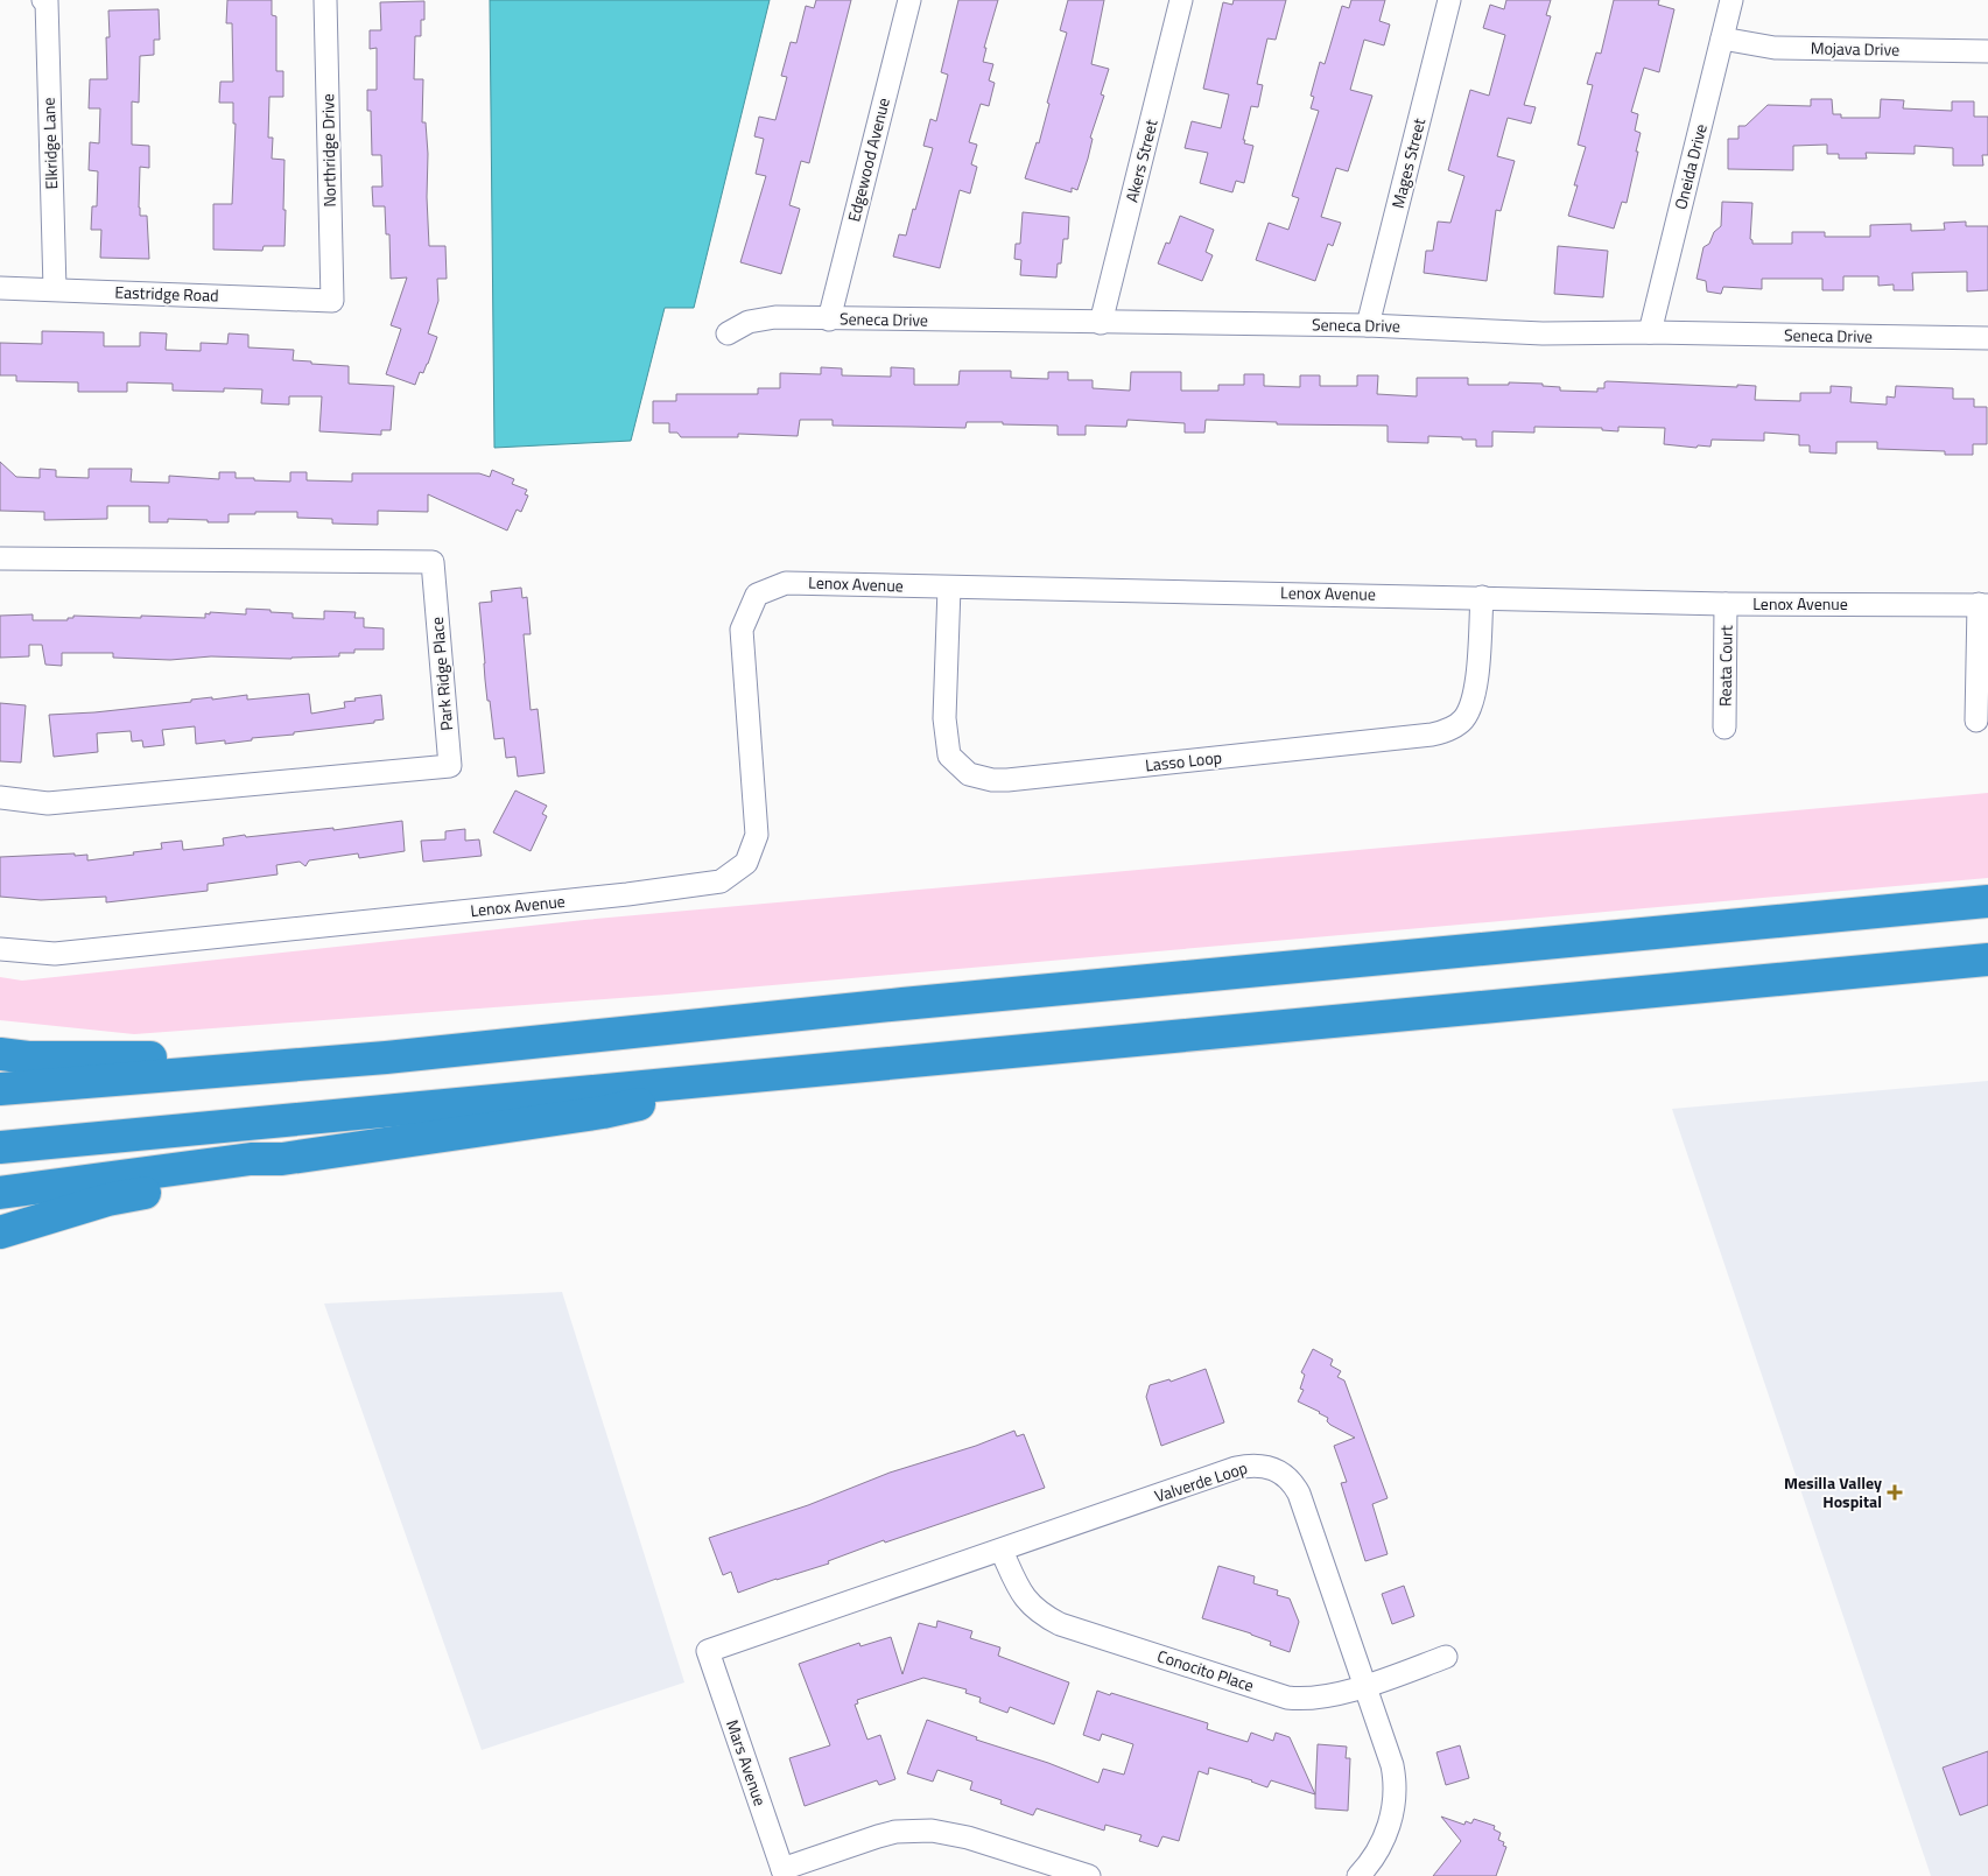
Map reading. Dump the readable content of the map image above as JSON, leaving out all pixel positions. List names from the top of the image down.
{
  "streets": {
    "street": [
      "Mojava Drive",
      "Elkridge Lane",
      "Northridge Drive",
      "Edgewood Avenue",
      "Akers Street",
      "Mages Street",
      "Oneida Drive",
      "Eastridge Road",
      "Seneca Drive",
      "Lenox Avenue",
      "Reata Court",
      "Park Ridge Place",
      "Lasso Loop",
      "Valverde Loop",
      "Conocito Place",
      "Mars Avenue"
    ]
  },
  "crossings": [
    ["Mojava Drive", "Oneida Drive"],
    ["Elkridge Lane", "Eastridge Road"],
    ["Northridge Drive", "Eastridge Road"],
    ["Edgewood Avenue", "Seneca Drive"],
    ["Akers Street", "Seneca Drive"],
    ["Mages Street", "Seneca Drive"],
    ["Oneida Drive", "Seneca Drive"],
    ["Lenox Avenue", "Reata Court"],
    ["Lenox Avenue", "Lasso Loop"],
    ["Valverde Loop", "Conocito Place"],
    ["Valverde Loop", "Mars Avenue"]
  ],
  "places": {
    "health": ["Mesilla Valley Hospital"]
  }
}
